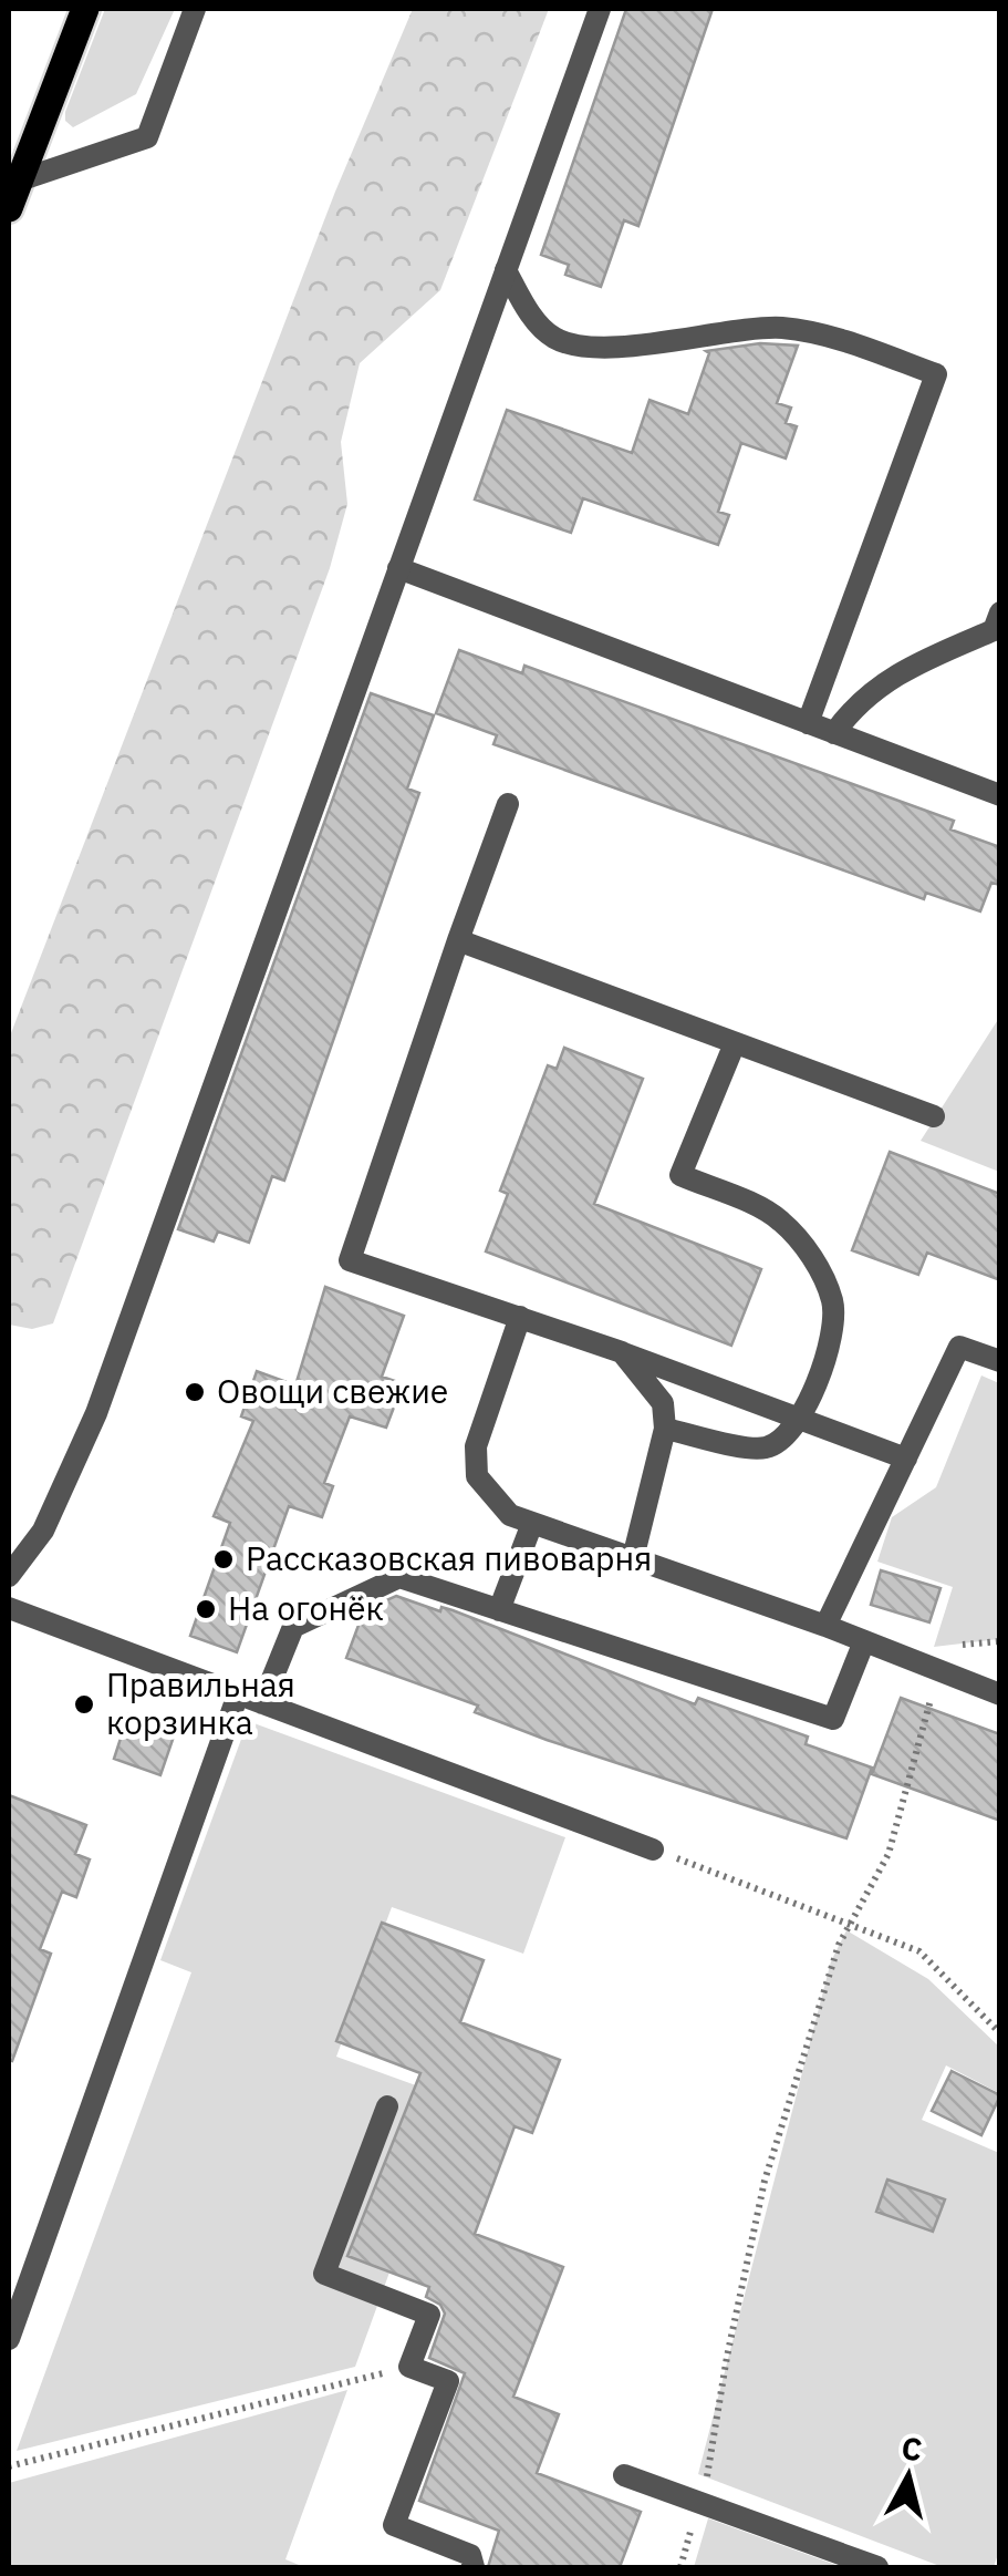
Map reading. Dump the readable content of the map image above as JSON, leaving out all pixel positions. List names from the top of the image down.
{
  "places": [
    "Овощи свежие",
    "Рассказовская пивоварня",
    "На огонёк",
    "Правильная корзинка"
  ],
  "north": "top"
}
